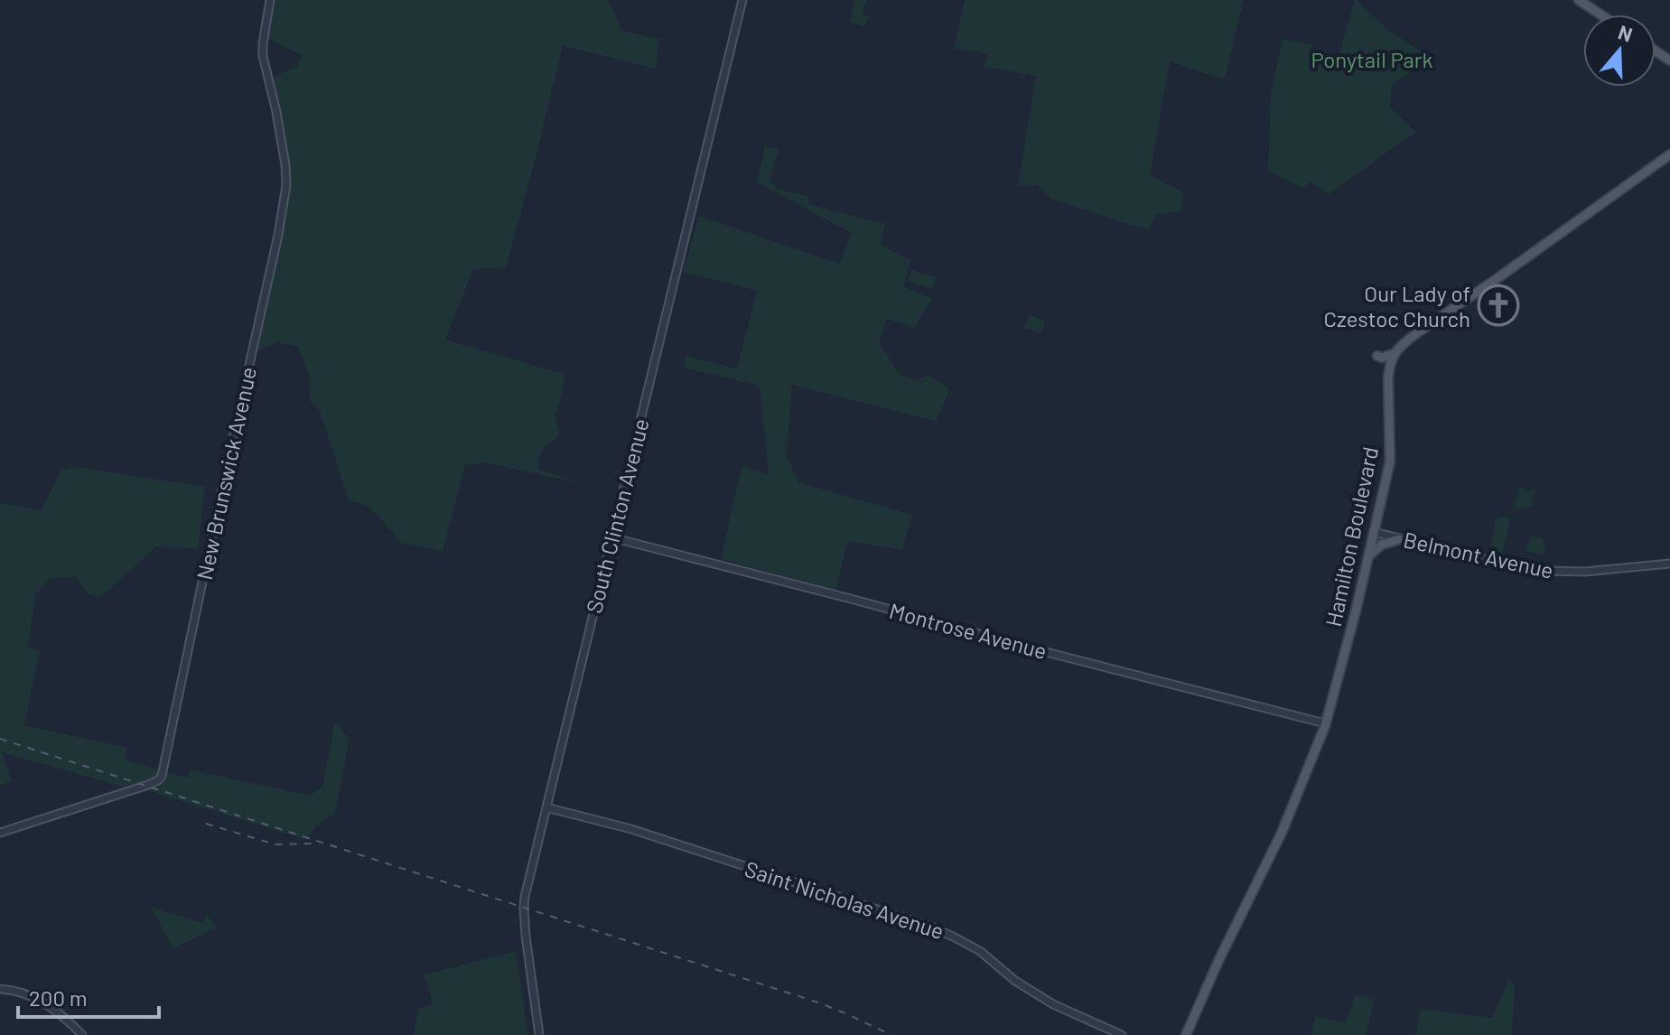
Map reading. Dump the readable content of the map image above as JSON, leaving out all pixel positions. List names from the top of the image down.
{
  "streets": {
    "main road": ["Hamilton Boulevard"],
    "street": [
      "New Brunswick Avenue",
      "South Clinton Avenue",
      "Belmont Avenue",
      "Montrose Avenue",
      "Saint Nicholas Avenue"
    ]
  },
  "crossings": [
    ["South Clinton Avenue", "Montrose Avenue"],
    ["South Clinton Avenue", "Saint Nicholas Avenue"],
    ["Hamilton Boulevard", "Belmont Avenue"],
    ["Hamilton Boulevard", "Montrose Avenue"]
  ],
  "parks": ["Ponytail Park"],
  "places": {
    "church": ["Our Lady of Czestoc Church"]
  },
  "scale_bar": "200 m",
  "north": "top"
}
